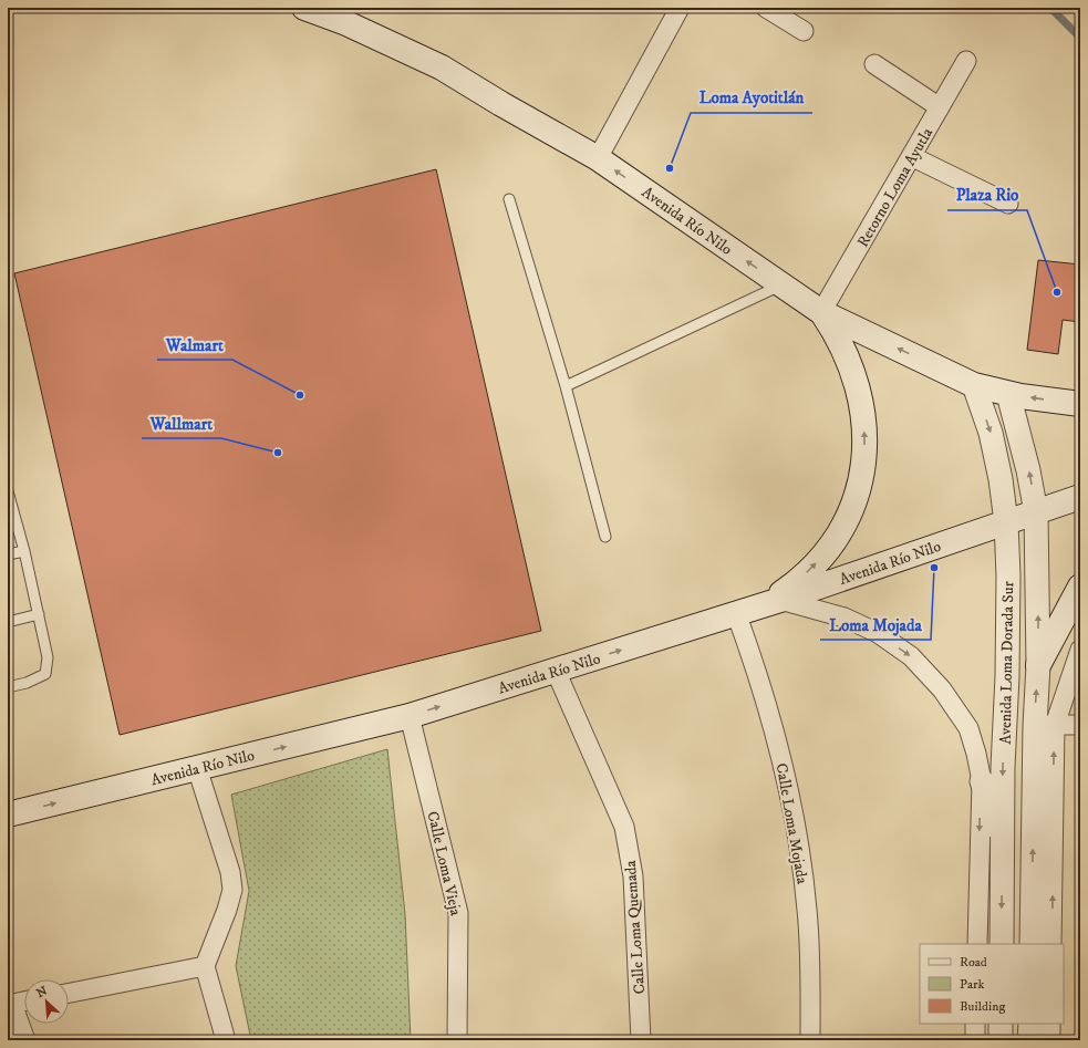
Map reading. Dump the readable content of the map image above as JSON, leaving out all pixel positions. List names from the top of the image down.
{
  "streets": {
    "main road": ["Avenida Río Nilo"],
    "street": [
      "Retorno Loma Ayutla",
      "Avenida Loma Dorada Sur",
      "Calle Loma Mojada",
      "Calle Loma Vieja",
      "Calle Loma Quemada"
    ]
  },
  "crossings": [
    ["Retorno Loma Ayutla", "Avenida Río Nilo"],
    ["Avenida Río Nilo", "Avenida Loma Dorada Sur"],
    ["Avenida Río Nilo", "Calle Loma Mojada"],
    ["Avenida Río Nilo", "Calle Loma Vieja"],
    ["Avenida Río Nilo", "Calle Loma Quemada"]
  ],
  "places": [
    "Loma Ayotitlán",
    "Plaza Rio",
    "Walmart",
    "Wallmart",
    "Loma Mojada"
  ],
  "legend": ["Road", "Park", "Building"],
  "north": "top left"
}
